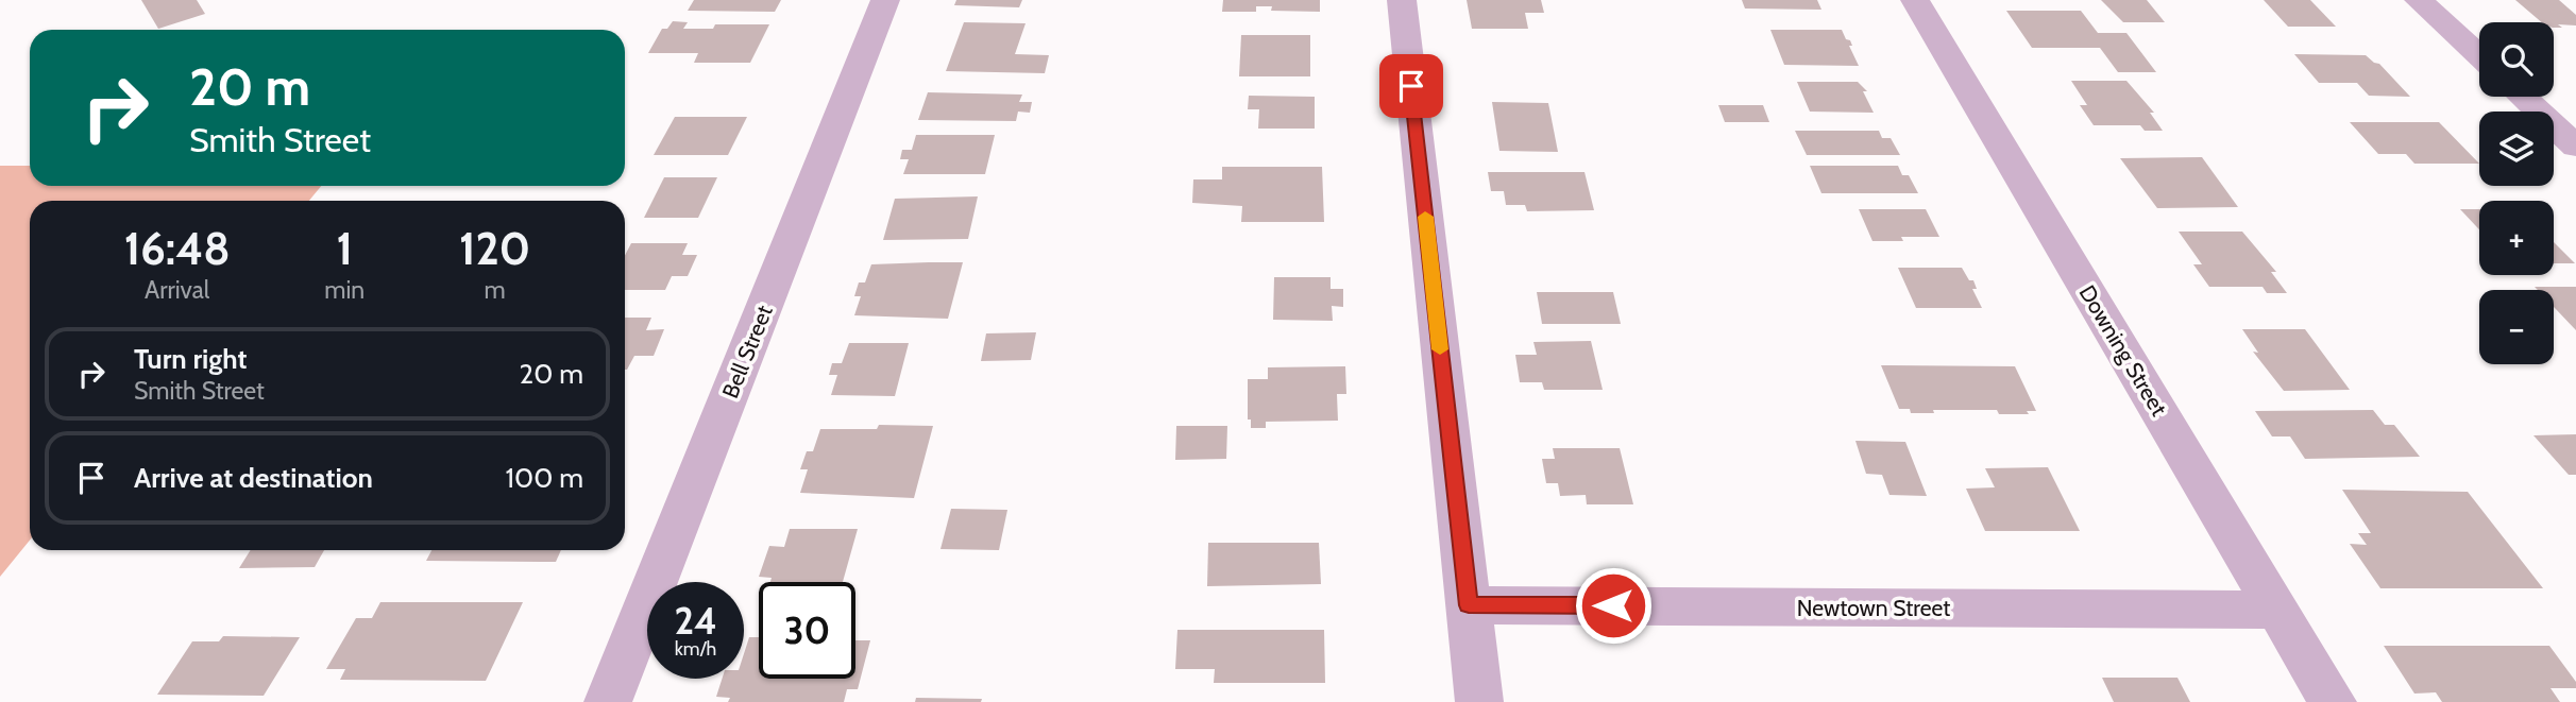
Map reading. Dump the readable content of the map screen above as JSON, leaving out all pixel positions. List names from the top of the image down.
{
  "streets": {
    "street": ["Downing Street", "Bell Street", "Newtown Street"]
  },
  "crossings": [
    ["Downing Street", "Newtown Street"]
  ],
  "page": {
    "map_buttons": ["+", "−"],
    "turn": ["20 m", "Smith Street"],
    "eta": [
      "16:48",
      "Arrival",
      "1",
      "min",
      "120",
      "m"
    ],
    "list": [
      {
        "name": "Turn right",
        "note": "Smith Street",
        "value": "20 m"
      },
      {
        "name": "Arrive at destination",
        "value": "100 m"
      }
    ],
    "speed": "24 km/h",
    "limit": "30"
  }
}
